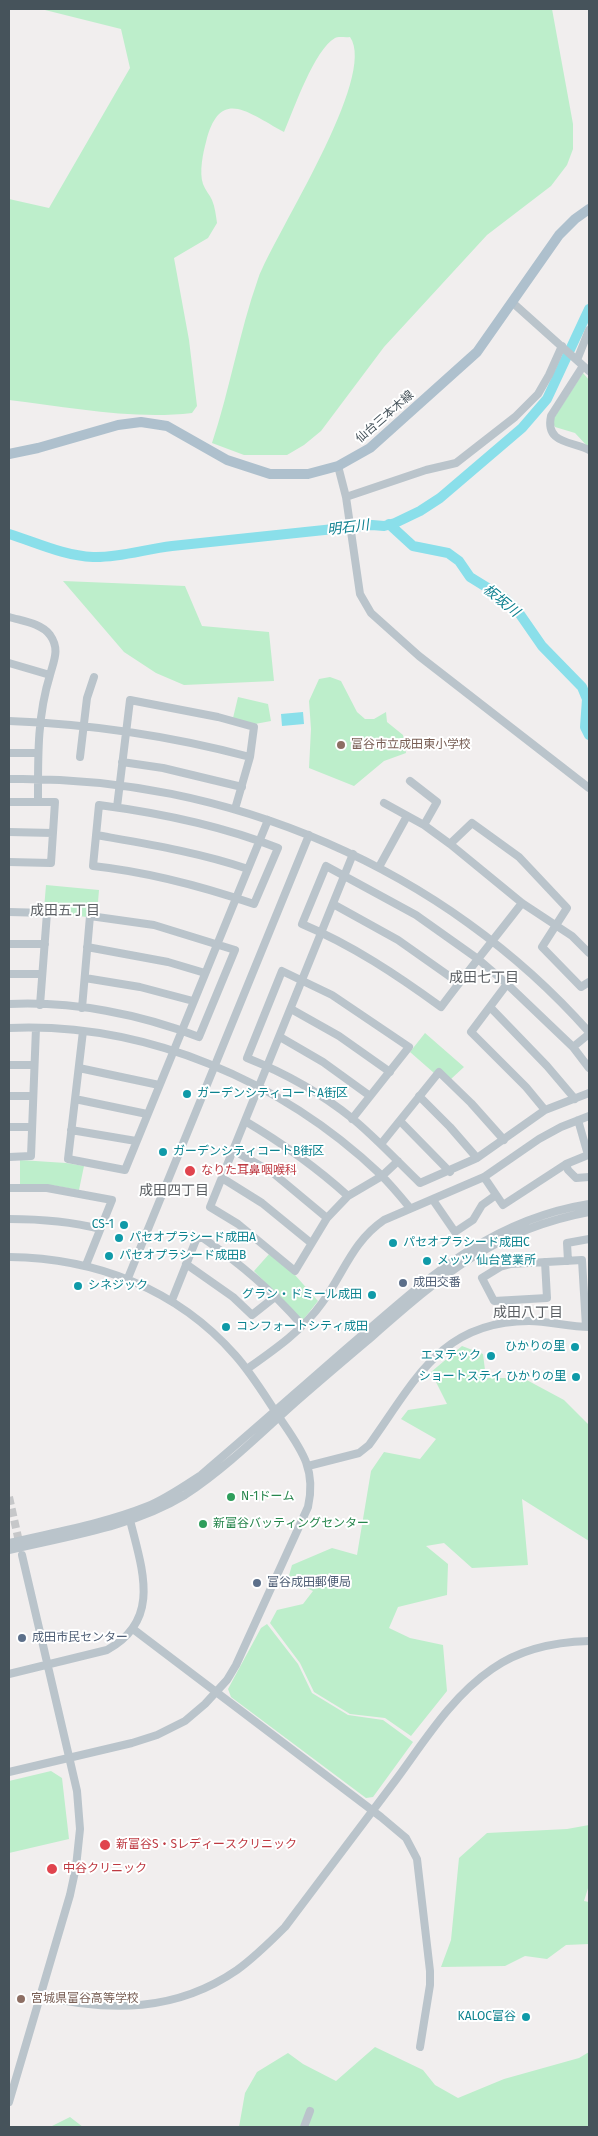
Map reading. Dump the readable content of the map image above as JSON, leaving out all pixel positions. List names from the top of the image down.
{
  "streets": {
    "main road": ["仙台三本木線"]
  },
  "districts": [
    "成田五丁目",
    "成田七丁目",
    "成田四丁目",
    "成田八丁目"
  ],
  "water": ["明石川", "板坂川"],
  "places": [
    "富谷市立成田東小学校",
    "ガーデンシティコートA街区",
    "ガーデンシティコートB街区",
    "なりた耳鼻咽喉科",
    "CS-1",
    "パセオプラシード成田A",
    "パセオプラシード成田C",
    "パセオプラシード成田B",
    "メッツ 仙台営業所",
    "成田交番",
    "シネジック",
    "グラン・ドミール成田",
    "コンフォートシティ成田",
    "ひかりの里",
    "エヌテック",
    "ショートステイ ひかりの里",
    "N-1ドーム",
    "新富谷バッティングセンター",
    "富谷成田郵便局",
    "成田市民センター",
    "新富谷S・Sレディースクリニック",
    "中谷クリニック",
    "宮城県富谷高等学校",
    "KALOC富谷"
  ]
}
